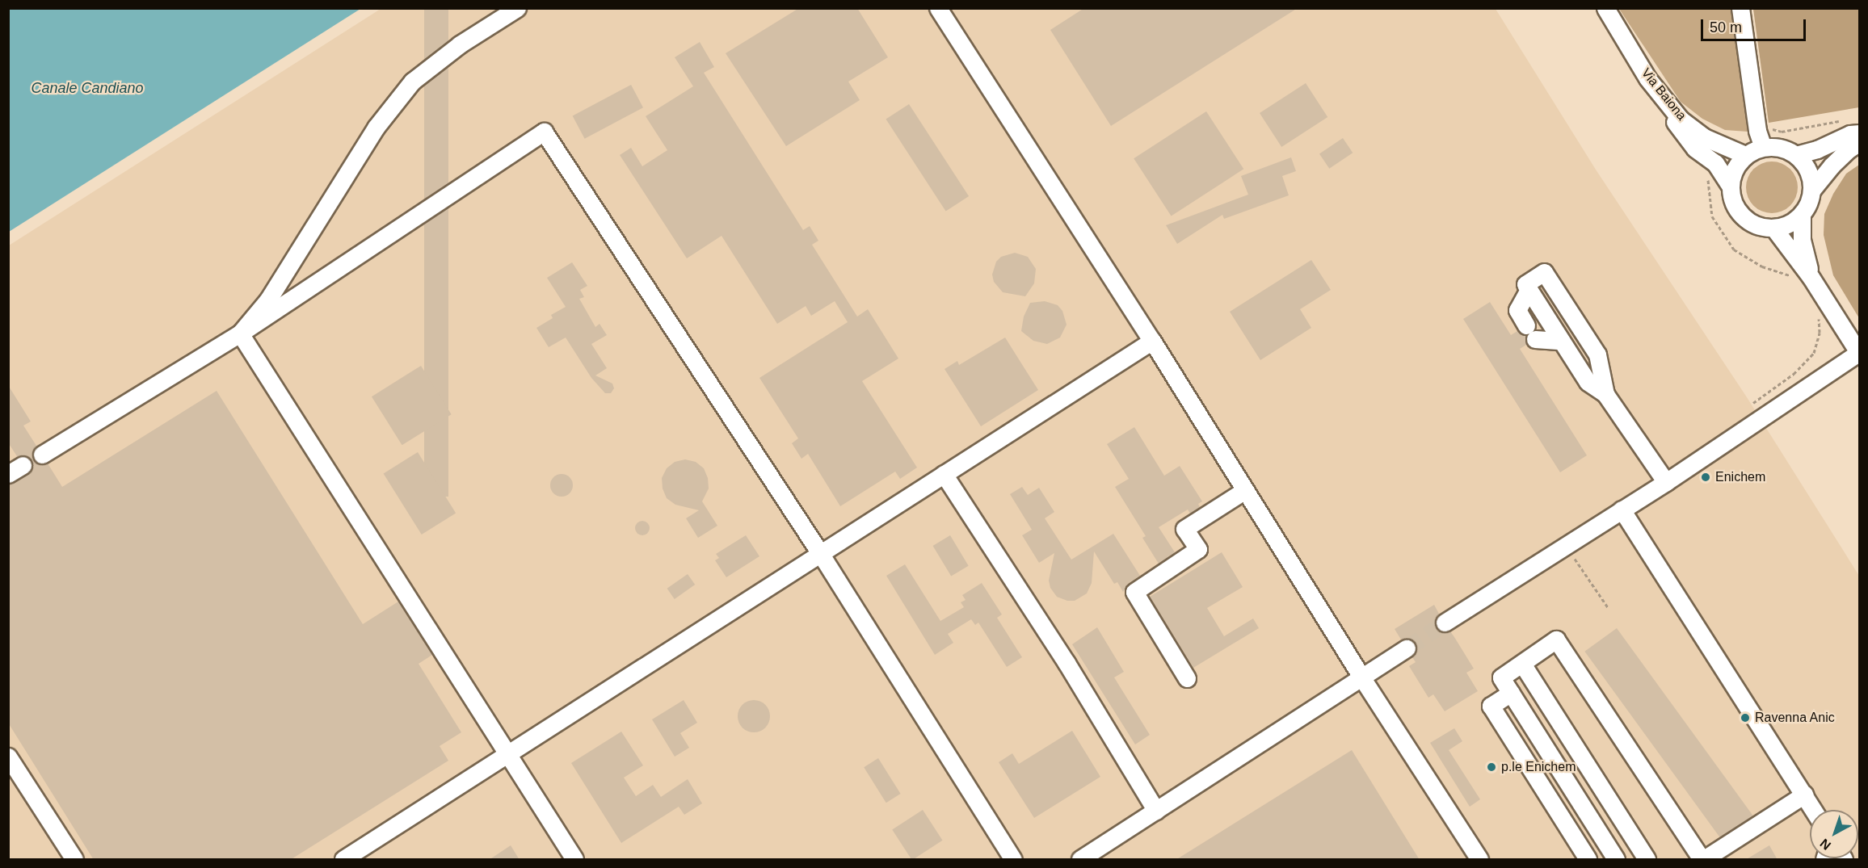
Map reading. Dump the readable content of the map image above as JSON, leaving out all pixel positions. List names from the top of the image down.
{
  "streets": {
    "street": ["Via Baiona"]
  },
  "water": ["Canale Candiano"],
  "places": ["Enichem", "Ravenna Anic", "p.le Enichem"],
  "scale_bar": "50 m",
  "north": "bottom left"
}
